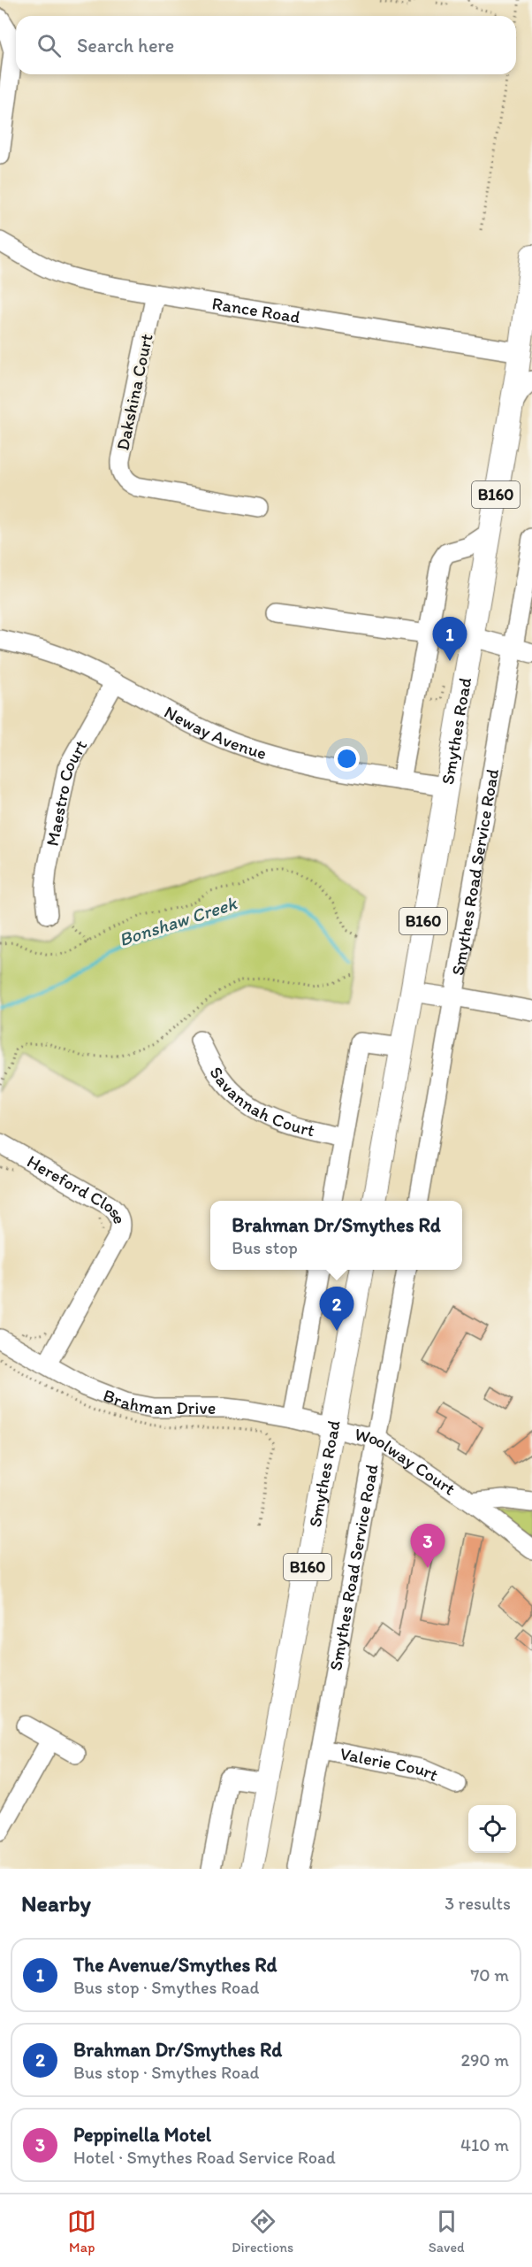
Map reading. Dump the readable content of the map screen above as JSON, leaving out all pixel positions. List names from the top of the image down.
{
  "streets": {
    "main road": ["B160", "Smythes Road"],
    "street": [
      "Rance Road",
      "Dakshina Court",
      "Neway Avenue",
      "Maestro Court",
      "Smythes Road Service Road",
      "Savannah Court",
      "Hereford Close",
      "Brahman Drive",
      "Woolway Court",
      "Valerie Court"
    ]
  },
  "crossings": [
    ["Rance Road", "Dakshina Court"],
    ["Rance Road", "B160"],
    ["Rance Road", "Smythes Road"],
    ["B160", "Smythes Road"],
    ["Smythes Road", "Neway Avenue"],
    ["Smythes Road", "Brahman Drive"],
    ["Smythes Road", "Woolway Court"],
    ["Neway Avenue", "Maestro Court"],
    ["Smythes Road Service Road", "Woolway Court"],
    ["Smythes Road Service Road", "Valerie Court"],
    ["Hereford Close", "Brahman Drive"],
    ["Brahman Drive", "Woolway Court"]
  ],
  "water": ["Bonshaw Creek"],
  "page": {
    "search": "Search here",
    "pins": ["1", "2", "3"],
    "popup": ["Brahman Dr/Smythes Rd", "Bus stop"],
    "heading": ["Nearby", "3 results"],
    "list": [
      {
        "mark": "1",
        "name": "The Avenue/Smythes Rd",
        "note": "Bus stop · Smythes Road",
        "value": "70 m"
      },
      {
        "mark": "2",
        "name": "Brahman Dr/Smythes Rd",
        "note": "Bus stop · Smythes Road",
        "value": "290 m"
      },
      {
        "mark": "3",
        "name": "Peppinella Motel",
        "note": "Hotel · Smythes Road Service Road",
        "value": "410 m"
      }
    ],
    "nav": ["Map", "Directions", "Saved"]
  }
}
